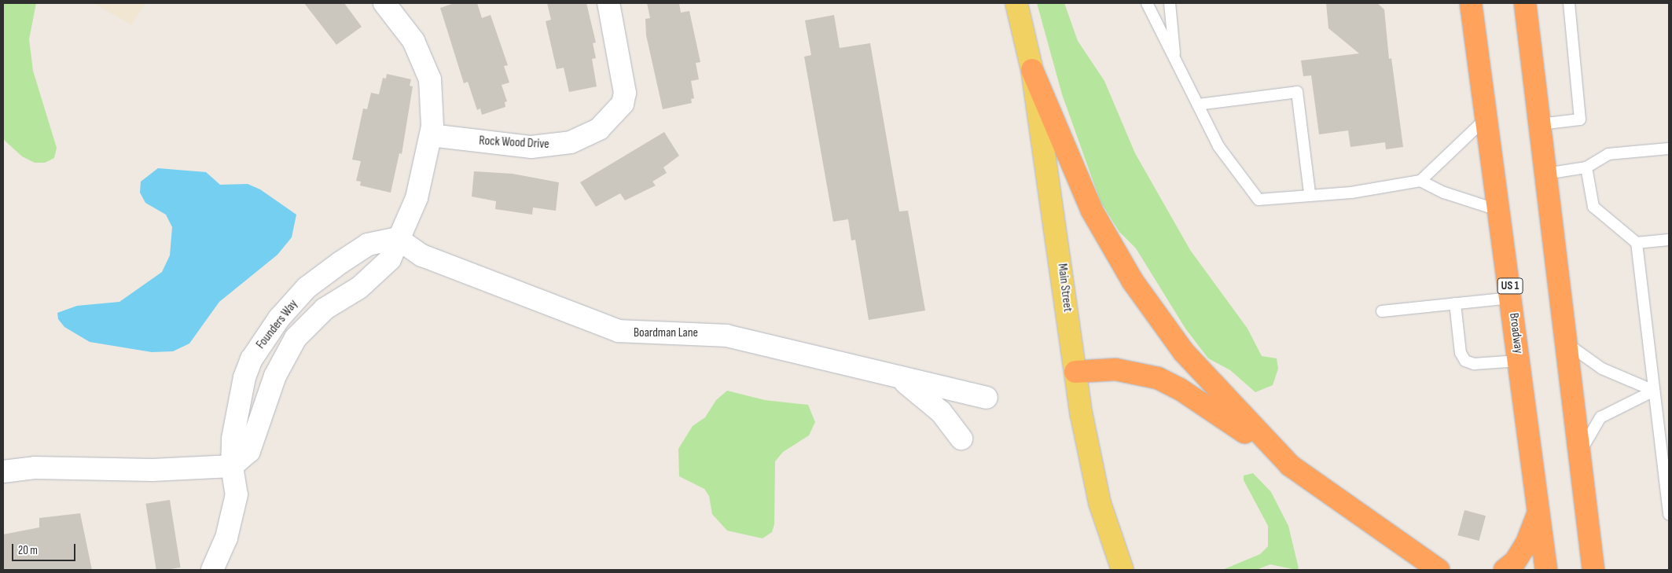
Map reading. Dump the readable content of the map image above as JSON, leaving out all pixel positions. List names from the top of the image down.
{
  "streets": {
    "highway": ["US 1", "Broadway"],
    "main road": ["Main Street"],
    "street": ["Rock Wood Drive", "Founders Way", "Boardman Lane"]
  },
  "crossings": [
    ["Rock Wood Drive", "Founders Way"],
    ["Founders Way", "Boardman Lane"]
  ],
  "scale_bar": "20 m"
}
